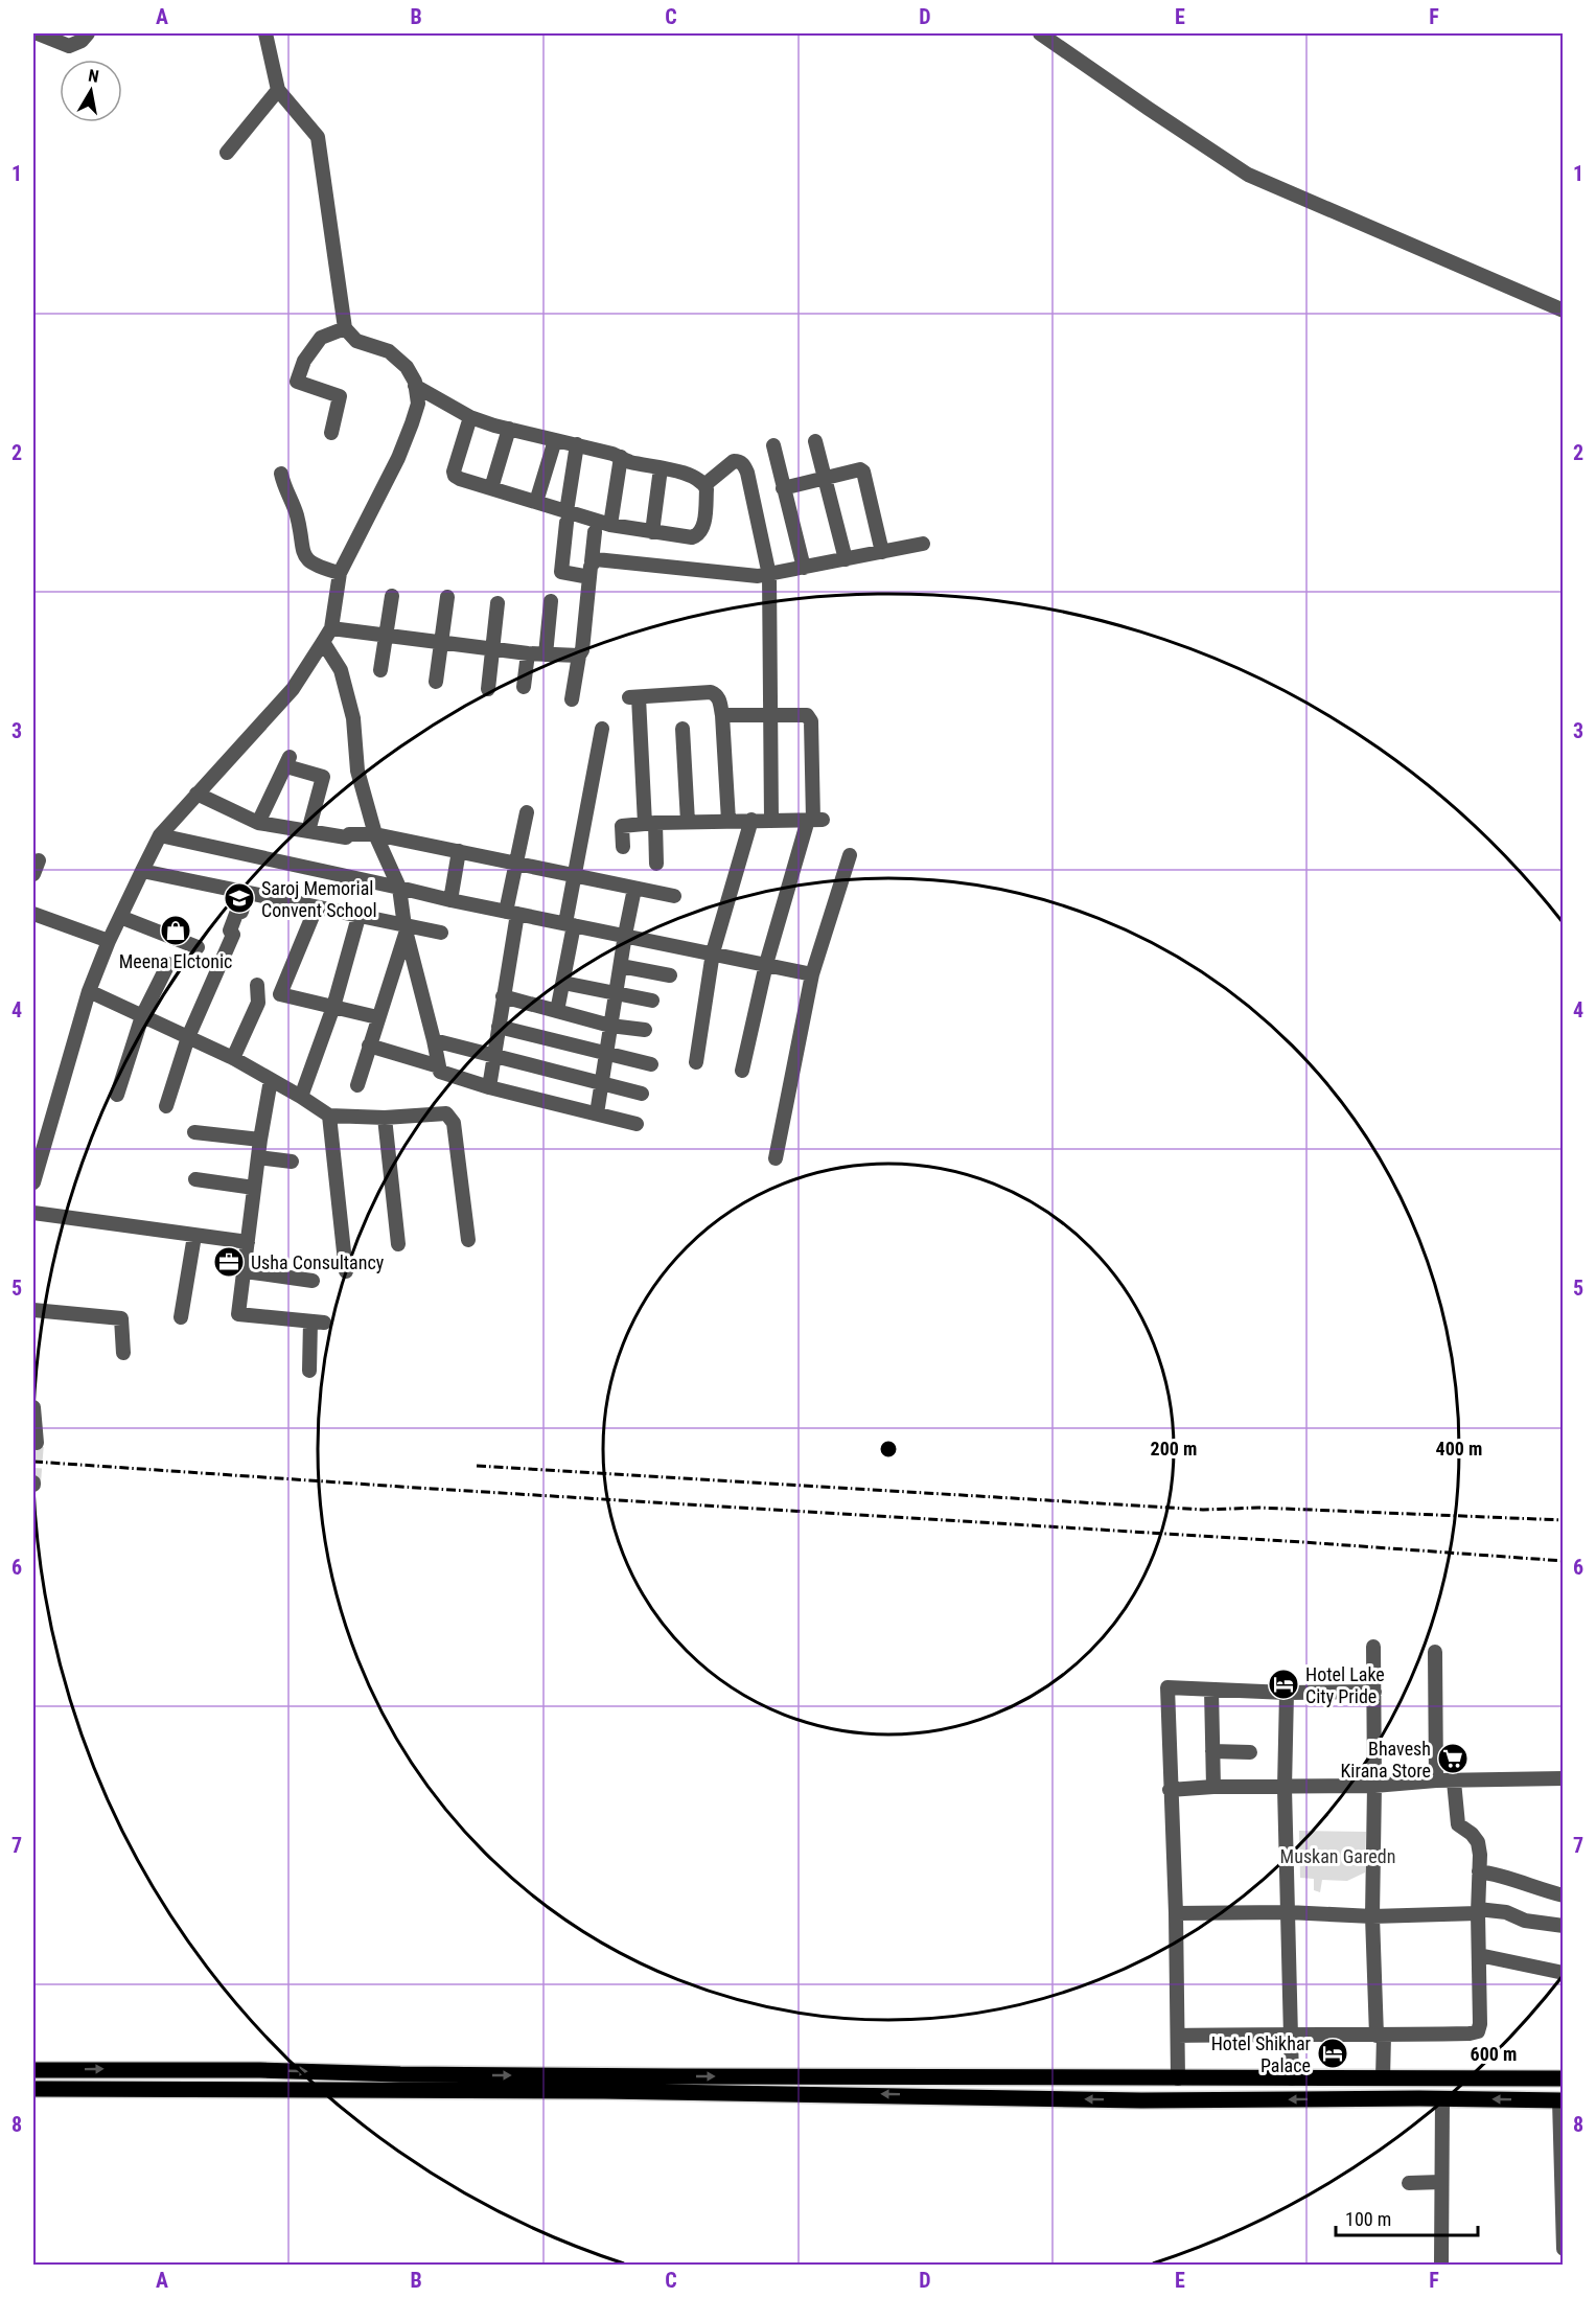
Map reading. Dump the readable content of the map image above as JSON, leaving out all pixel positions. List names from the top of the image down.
{
  "parks": ["Muskan Garedn"],
  "places": {
    "school or university": ["Saroj Memorial Convent School"],
    "shop": ["Meena Elctonic"],
    "office": ["Usha Consultancy"],
    "hotel": ["Hotel Lake City Pride", "Hotel Shikhar Palace"],
    "supermarket": ["Bhavesh Kirana Store"]
  },
  "scale_bar": "100 m",
  "north": "top",
  "grid": {
    "columns": [
      "A",
      "B",
      "C",
      "D",
      "E",
      "F"
    ],
    "rows": [
      "1",
      "2",
      "3",
      "4",
      "5",
      "6",
      "7",
      "8"
    ]
  },
  "rings": ["200 m", "400 m", "600 m"]
}
